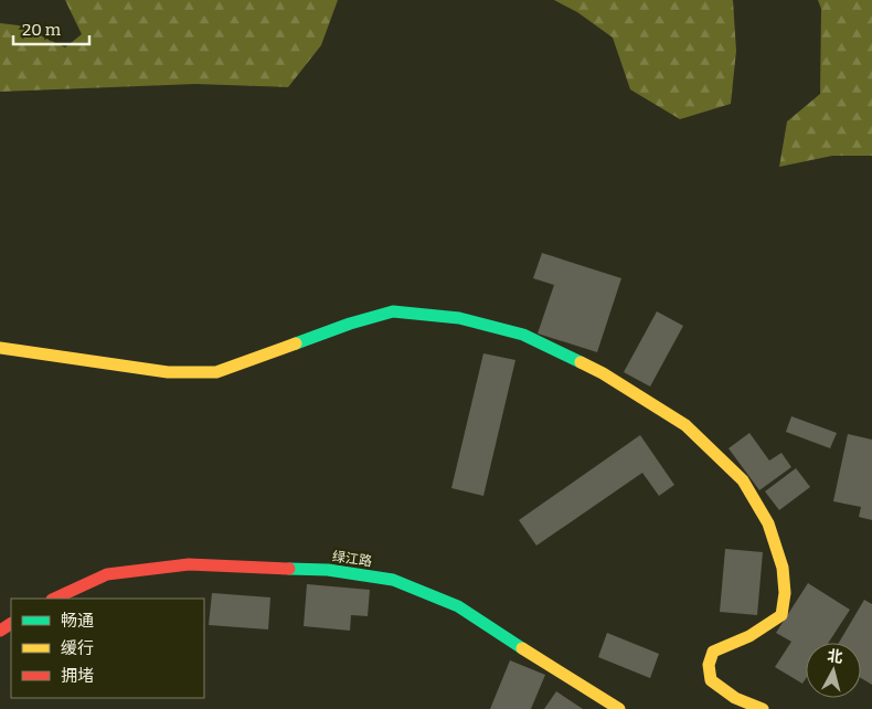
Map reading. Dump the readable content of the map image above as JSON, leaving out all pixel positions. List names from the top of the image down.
{
  "streets": {
    "street": ["绿江路"]
  },
  "legend": ["畅通", "缓行", "拥堵"],
  "scale_bar": "20 m",
  "north": "top"
}
